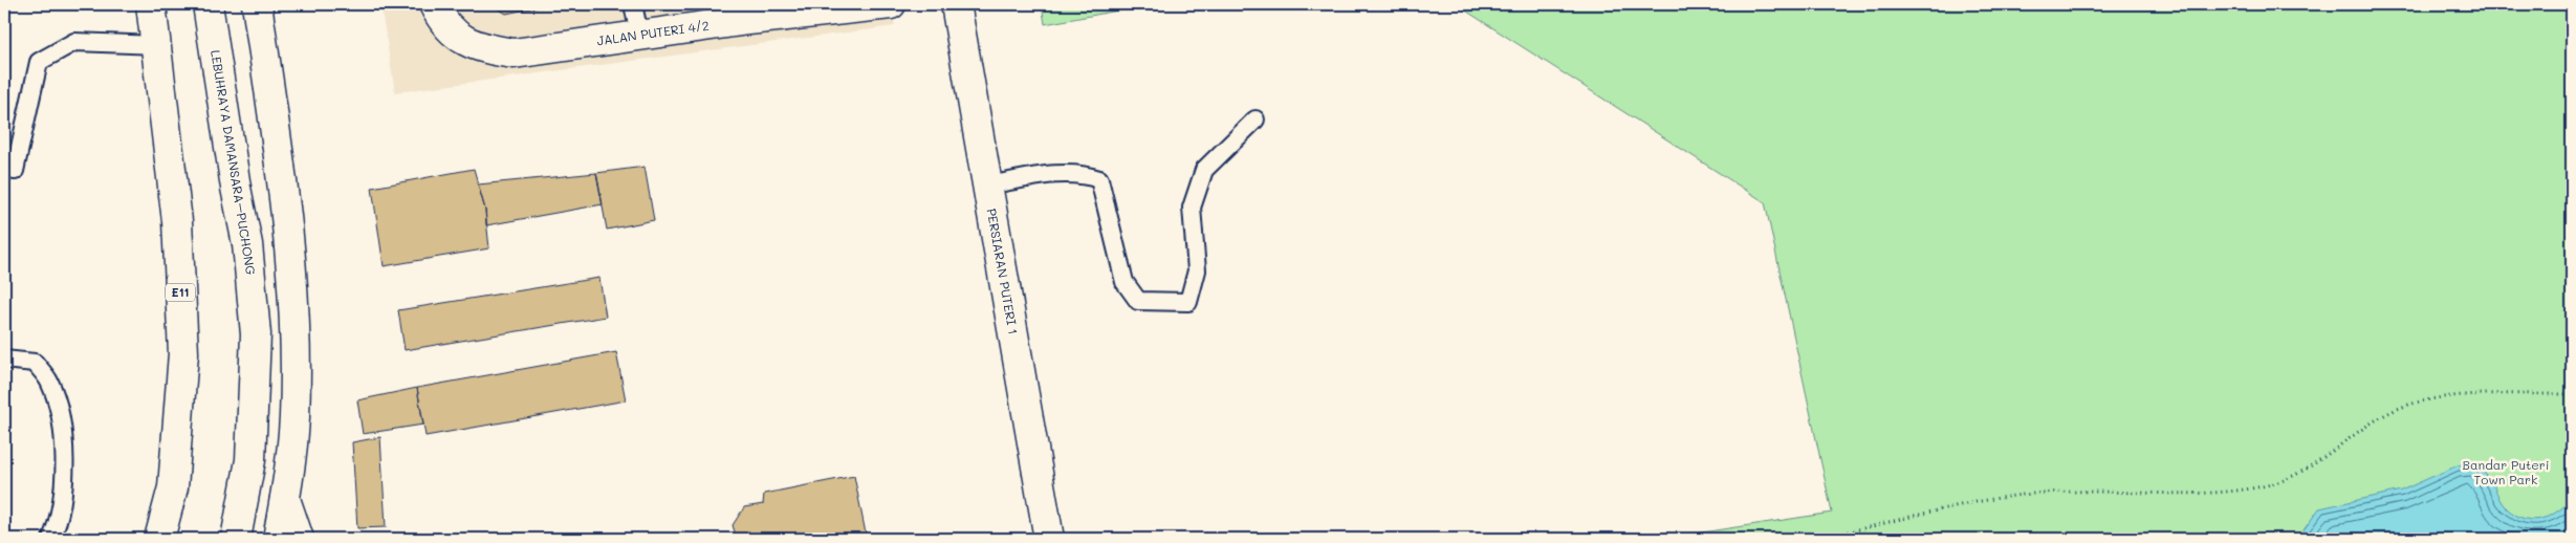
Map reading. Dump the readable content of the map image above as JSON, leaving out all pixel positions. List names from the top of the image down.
{
  "streets": {
    "main road": [
      "JALAN PUTERI 4/2",
      "LEBUHRAYA DAMANSARA–PUCHONG",
      "PERSIARAN PUTERI 1",
      "E11"
    ]
  },
  "parks": ["Bandar Puteri Town Park"]
}
